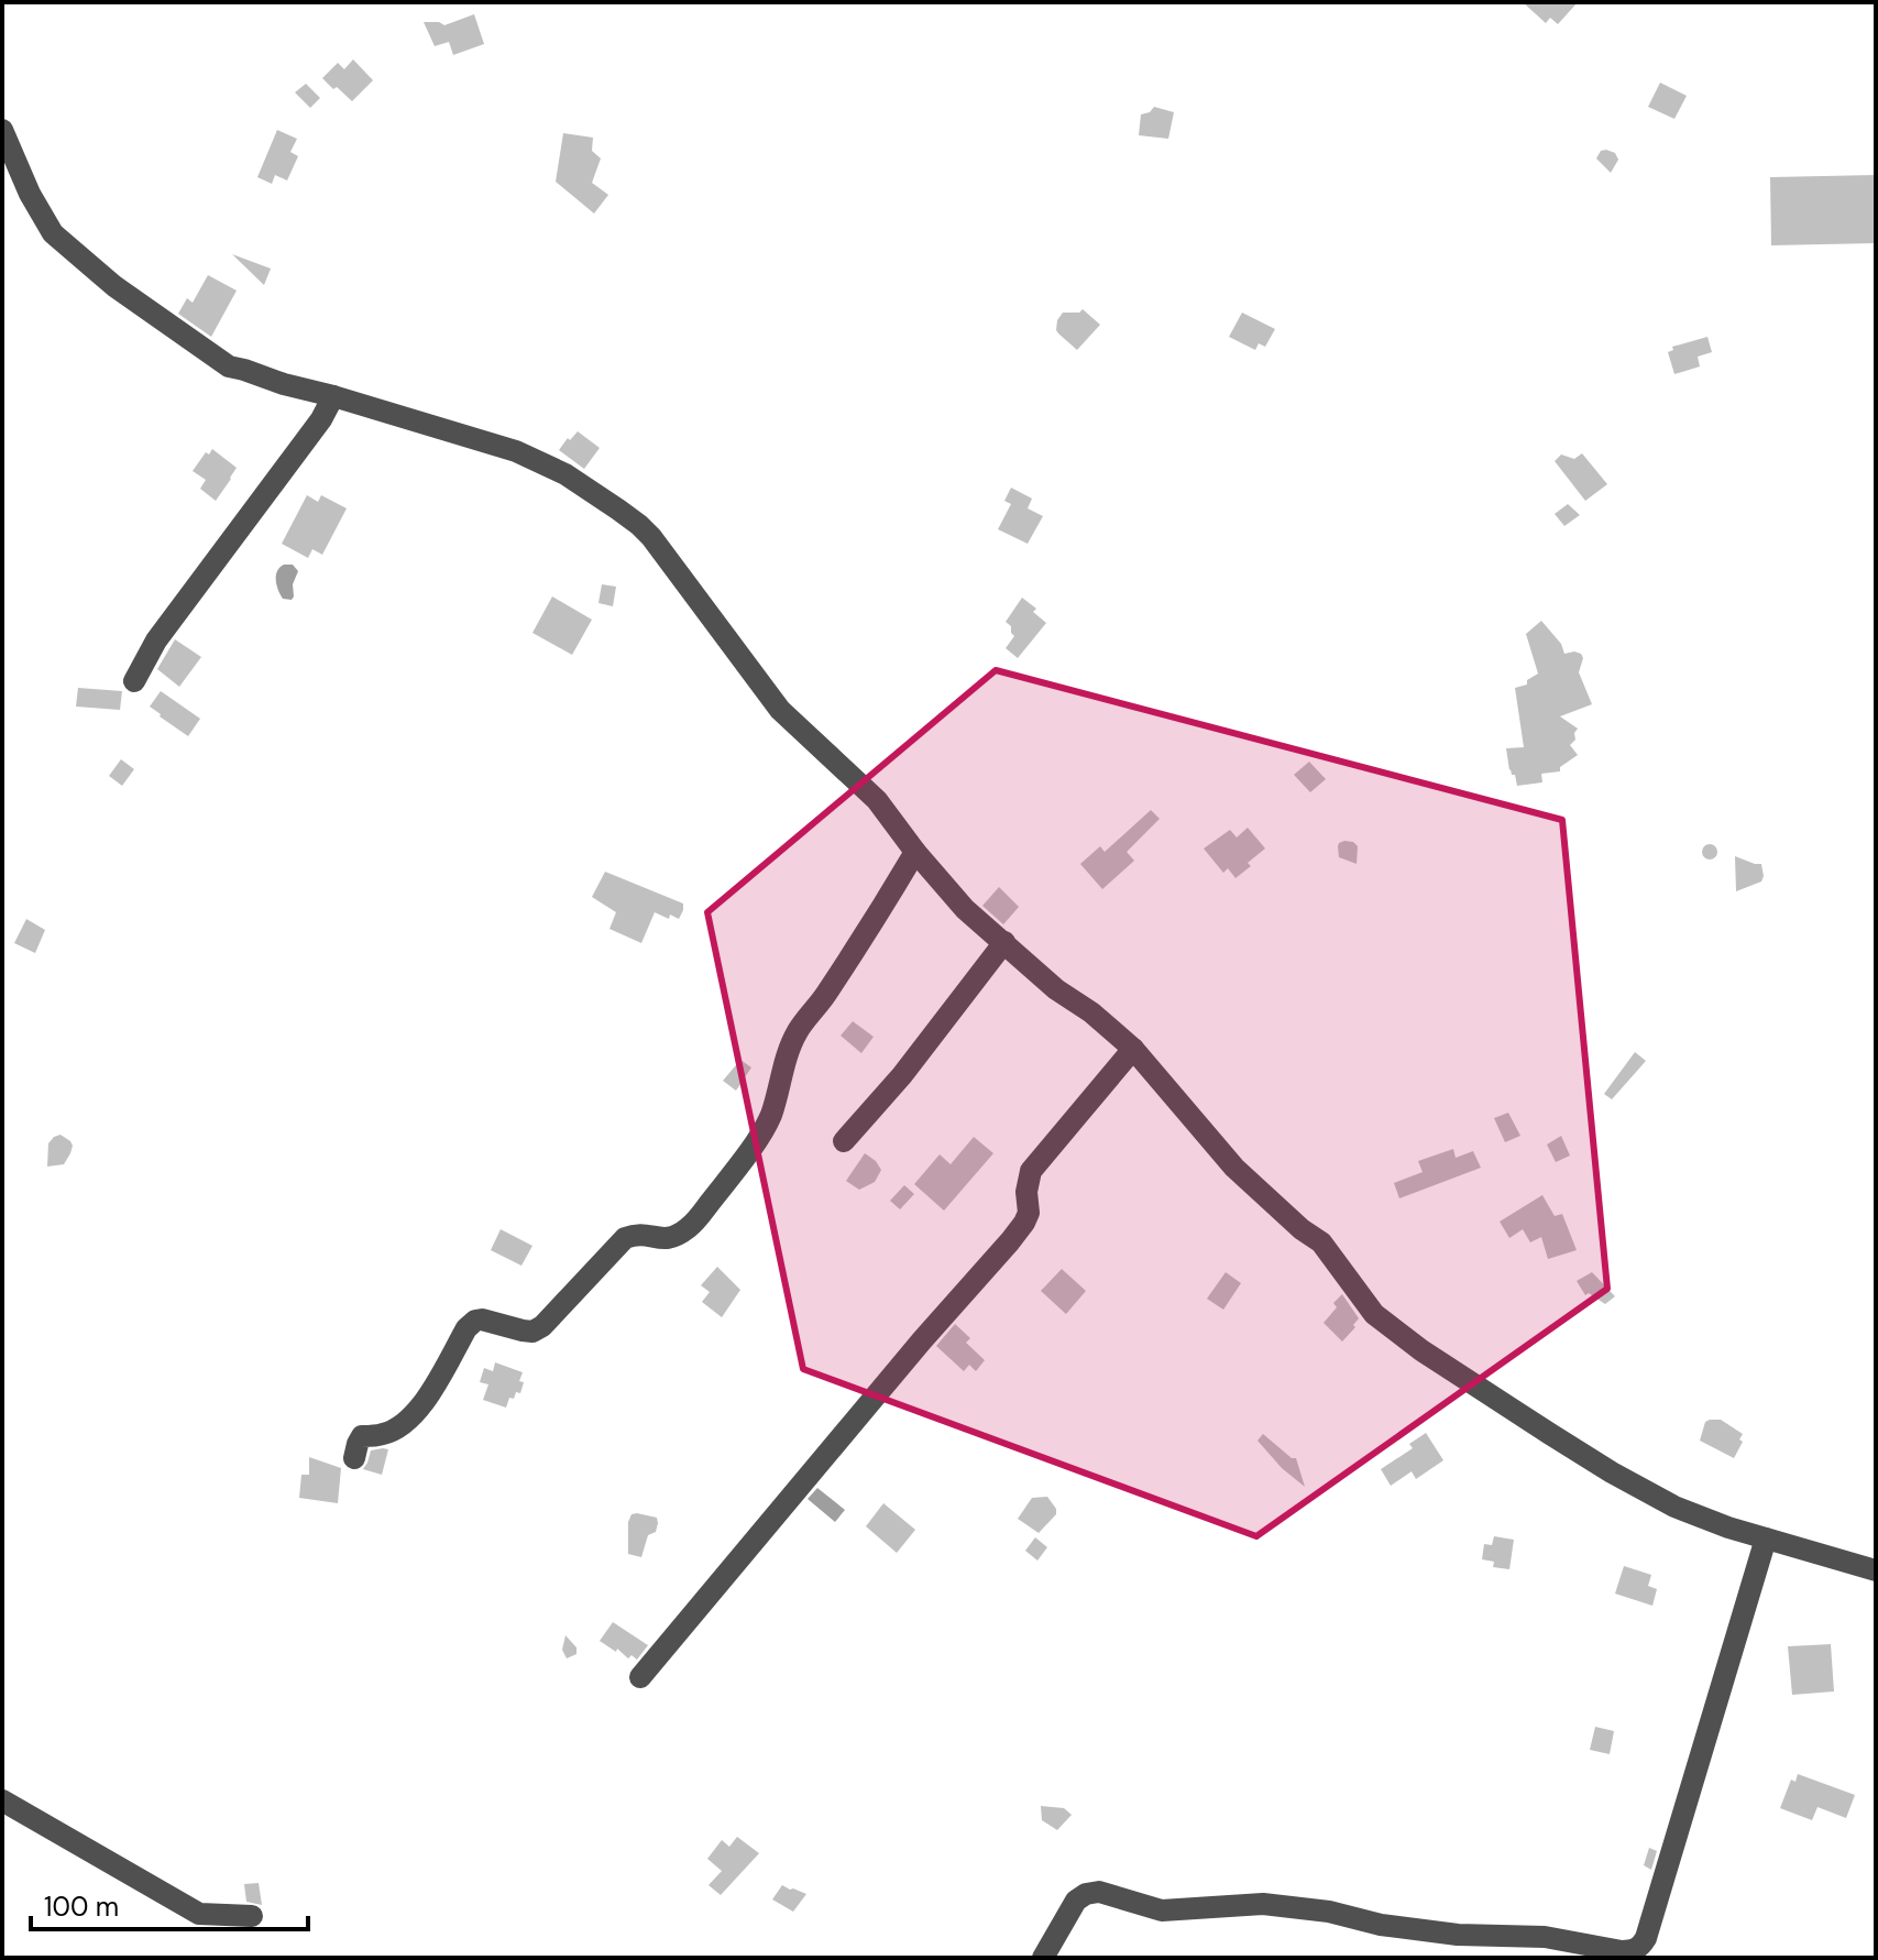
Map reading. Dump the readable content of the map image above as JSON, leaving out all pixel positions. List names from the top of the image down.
{
  "scale_bar": "100 m"
}
